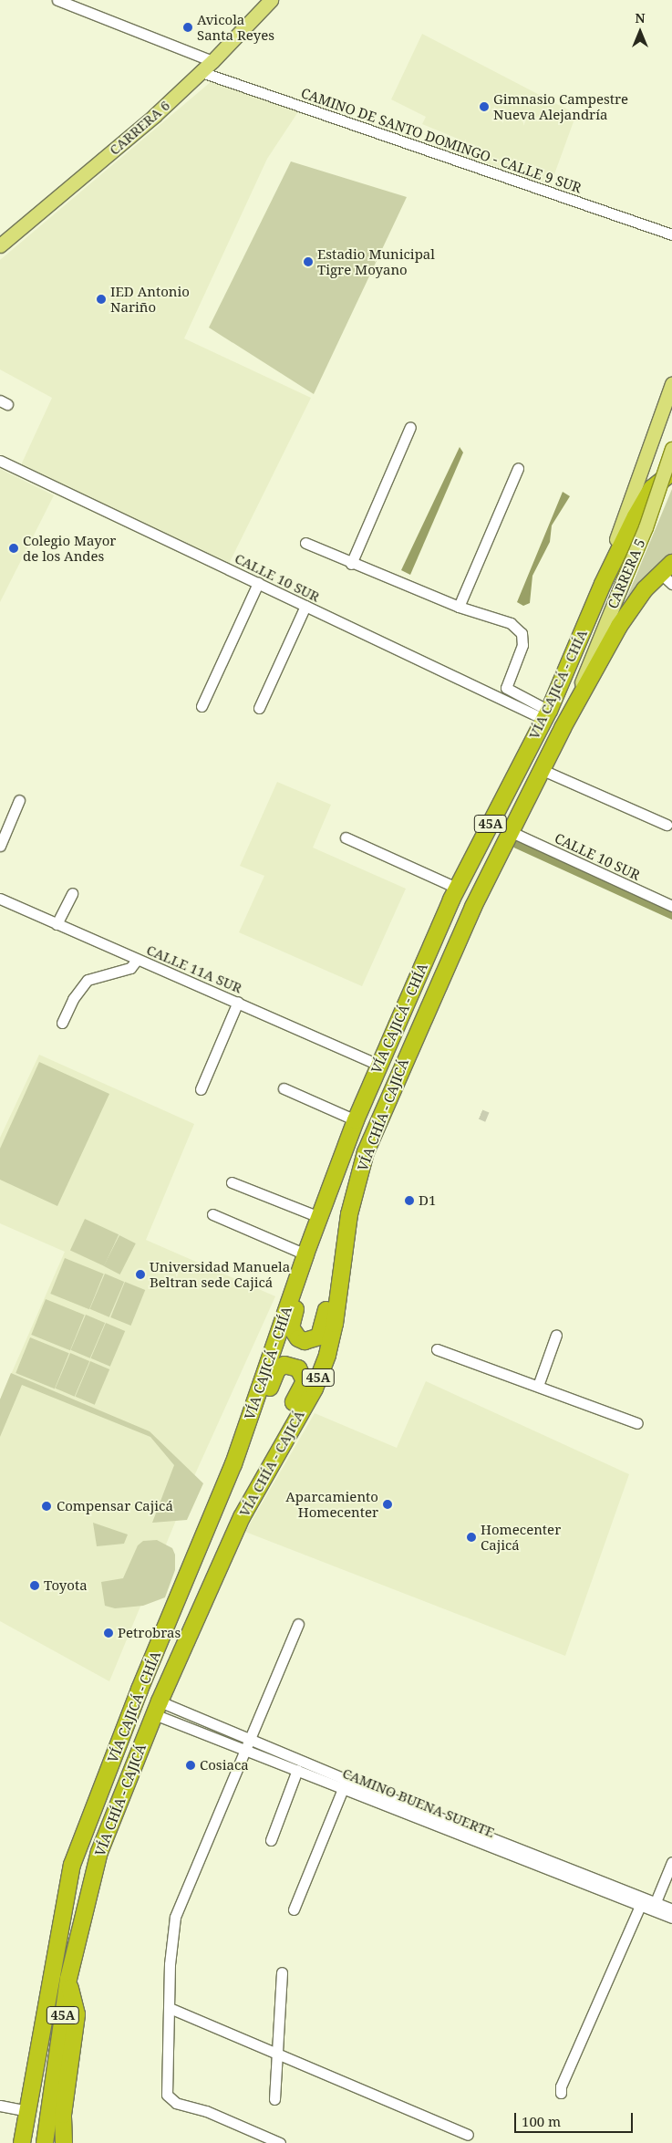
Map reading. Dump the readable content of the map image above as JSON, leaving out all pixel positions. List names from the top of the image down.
{
  "streets": {
    "highway": ["VÍA CAJICÁ - CHÍA", "45A", "VÍA CHÍA - CAJICÁ"],
    "main road": ["CARRERA 6", "CARRERA 5"],
    "street": [
      "CAMINO DE SANTO DOMINGO - CALLE 9 SUR",
      "CALLE 10 SUR",
      "CALLE 11A SUR",
      "CAMINO BUENA SUERTE"
    ]
  },
  "crossings": [
    ["CARRERA 6", "CAMINO DE SANTO DOMINGO - CALLE 9 SUR"],
    ["CARRERA 5", "VÍA CAJICÁ - CHÍA"],
    ["CARRERA 5", "45A"],
    ["CARRERA 5", "VÍA CHÍA - CAJICÁ"],
    ["CALLE 10 SUR", "VÍA CAJICÁ - CHÍA"],
    ["CALLE 10 SUR", "VÍA CHÍA - CAJICÁ"],
    ["VÍA CAJICÁ - CHÍA", "45A"],
    ["VÍA CAJICÁ - CHÍA", "CALLE 11A SUR"],
    ["45A", "VÍA CHÍA - CAJICÁ"],
    ["VÍA CHÍA - CAJICÁ", "CAMINO BUENA SUERTE"]
  ],
  "places": [
    "Avicola Santa Reyes",
    "Gimnasio Campestre Nueva Alejandría",
    "Estadio Municipal Tigre Moyano",
    "IED Antonio Nariño",
    "Colegio Mayor de los Andes",
    "D1",
    "Universidad Manuela Beltran sede Cajicá",
    "Aparcamiento Homecenter",
    "Compensar Cajicá",
    "Homecenter Cajicá",
    "Toyota",
    "Petrobras",
    "Cosiaca"
  ],
  "scale_bar": "100 m",
  "north": "top"
}
